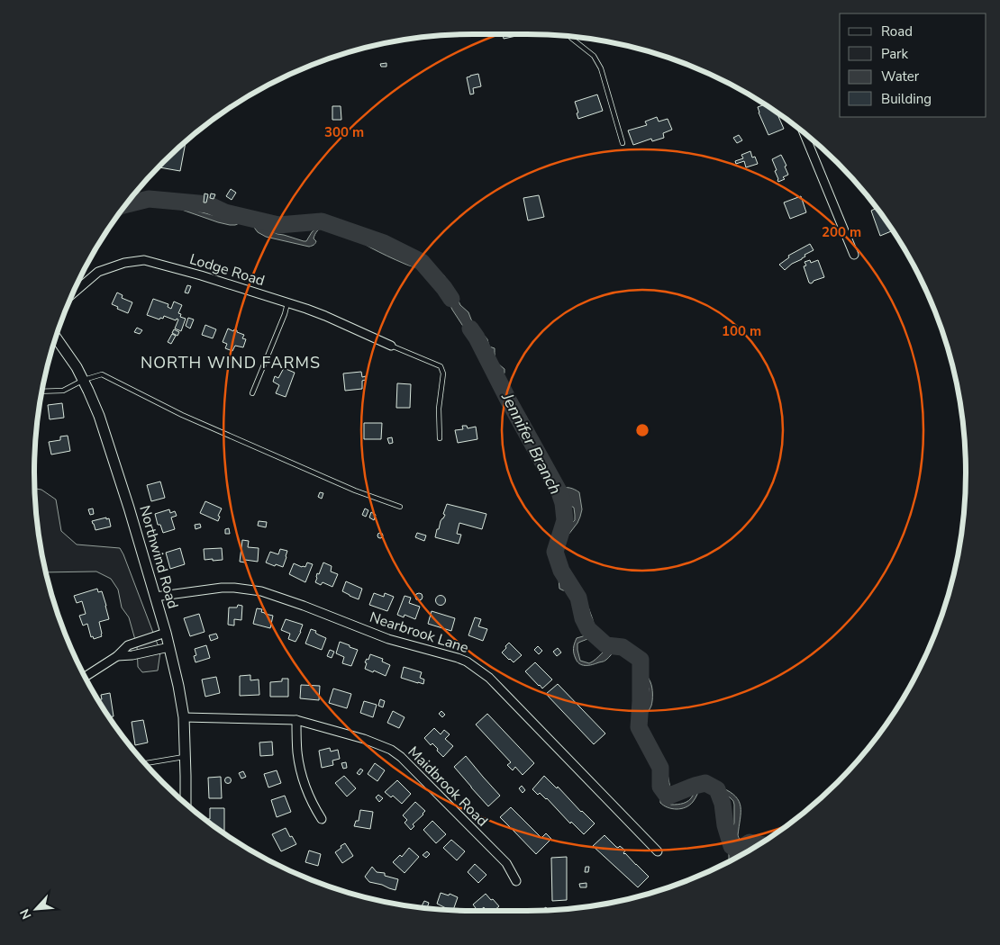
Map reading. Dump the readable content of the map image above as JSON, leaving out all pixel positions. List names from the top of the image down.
{
  "streets": {
    "street": [
      "Lodge Road",
      "Northwind Road",
      "Nearbrook Lane",
      "Maidbrook Road"
    ]
  },
  "crossings": [
    ["Northwind Road", "Nearbrook Lane"],
    ["Northwind Road", "Maidbrook Road"]
  ],
  "districts": ["NORTH WIND FARMS"],
  "water": ["Jennifer Branch"],
  "legend": [
    "Road",
    "Park",
    "Water",
    "Building"
  ],
  "north": "bottom left",
  "rings": ["300 m", "200 m", "100 m"]
}
